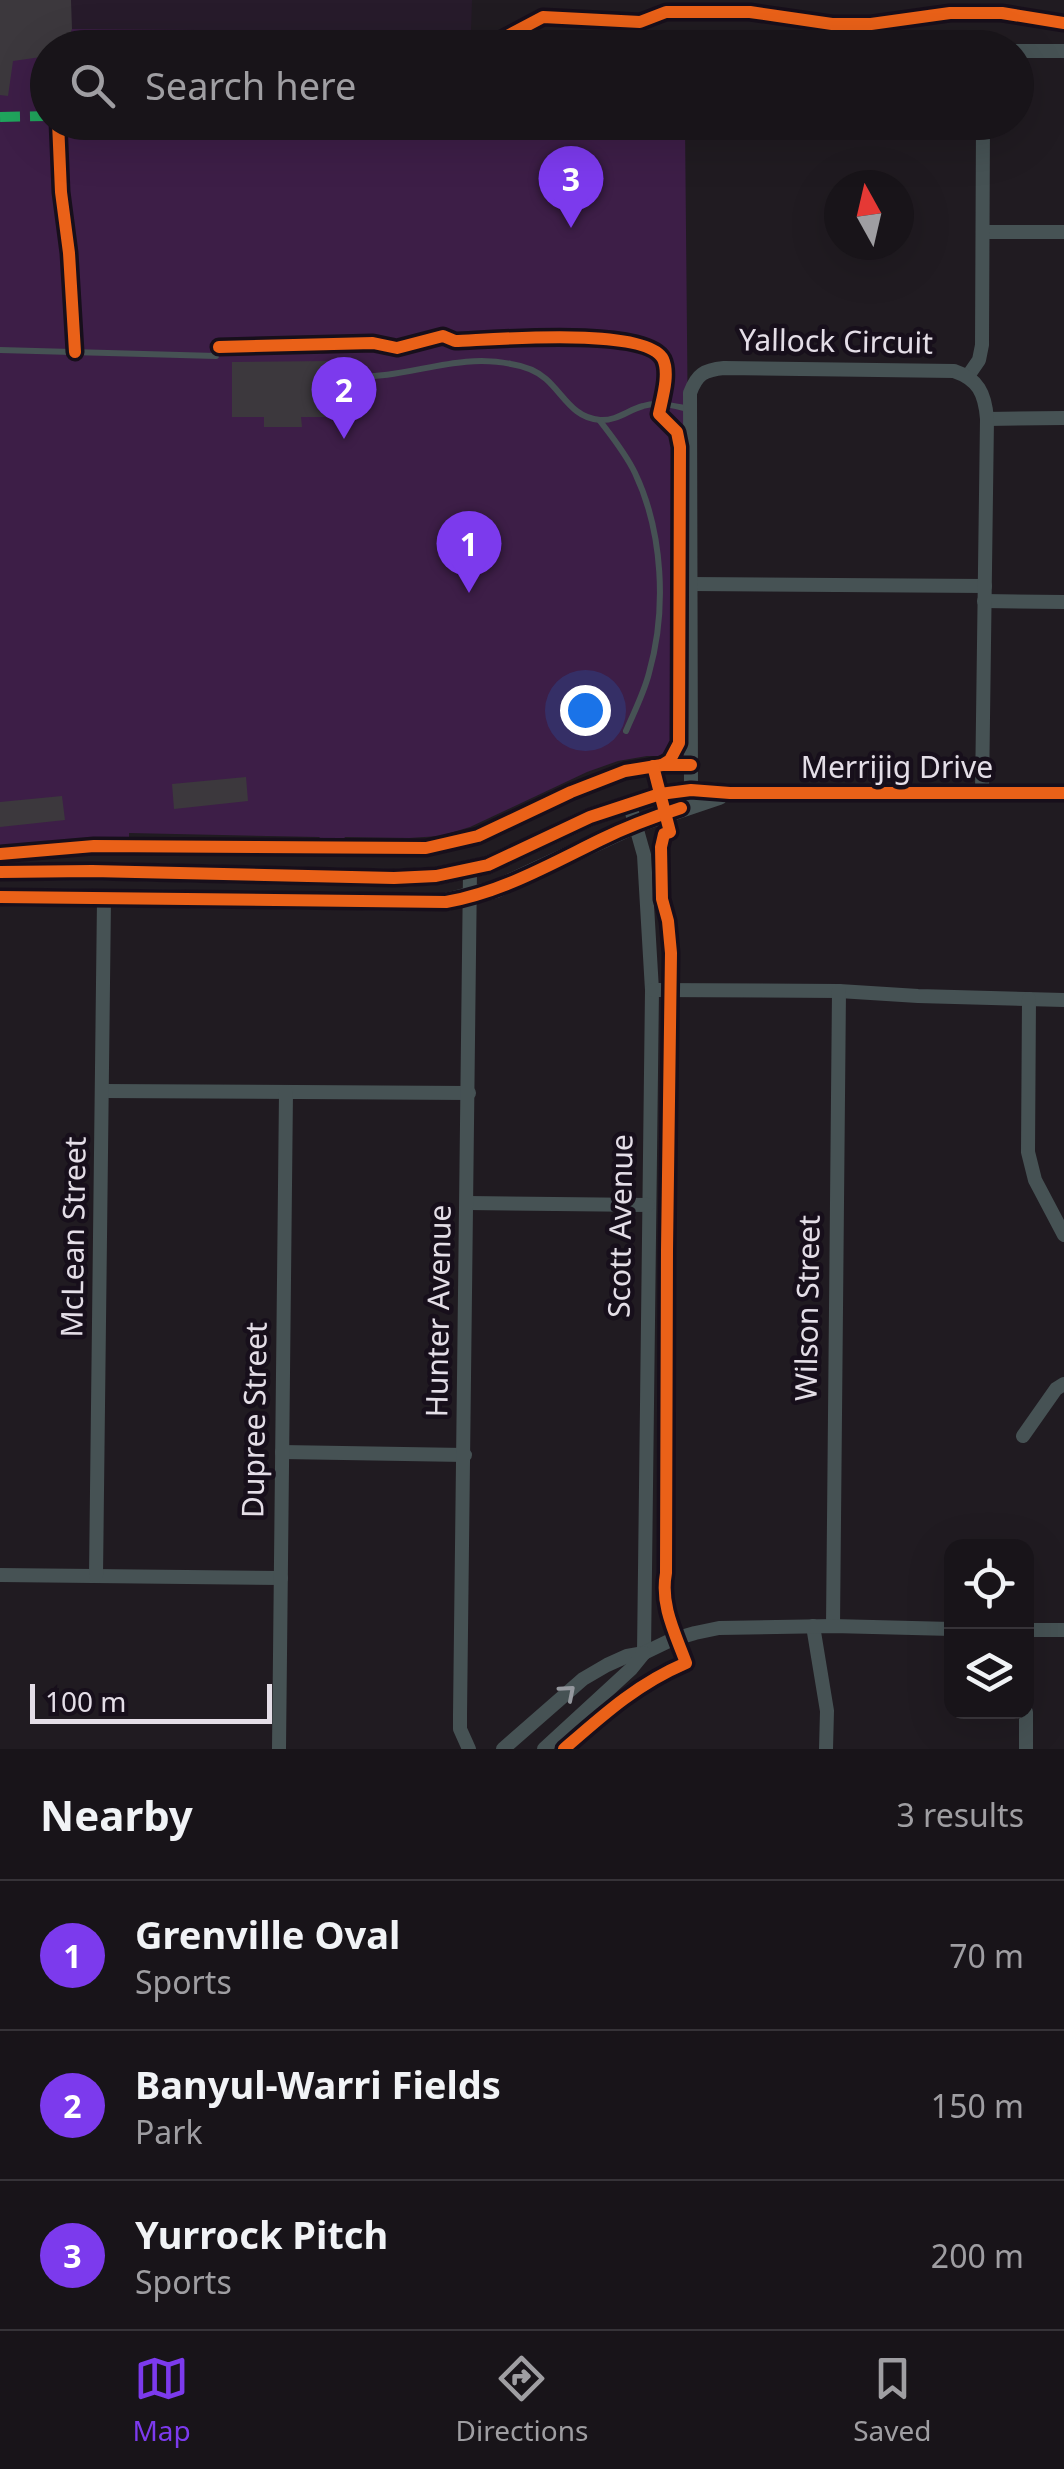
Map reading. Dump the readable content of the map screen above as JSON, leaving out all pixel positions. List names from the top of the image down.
{
  "streets": {
    "street": [
      "Yallock Circuit",
      "Merrijig Drive",
      "Scott Avenue",
      "McLean Street",
      "Wilson Street",
      "Hunter Avenue",
      "Dupree Street"
    ]
  },
  "crossings": [
    ["Yallock Circuit", "Merrijig Drive"],
    ["Merrijig Drive", "Scott Avenue"],
    ["Merrijig Drive", "McLean Street"],
    ["Merrijig Drive", "Hunter Avenue"]
  ],
  "scale_bar": "100 m",
  "north": "top",
  "page": {
    "search": "Search here",
    "pins": ["3", "2", "1"],
    "scale": "100 m",
    "heading": ["Nearby", "3 results"],
    "list": [
      {
        "mark": "1",
        "name": "Grenville Oval",
        "note": "Sports",
        "value": "70 m"
      },
      {
        "mark": "2",
        "name": "Banyul-Warri Fields",
        "note": "Park",
        "value": "150 m"
      },
      {
        "mark": "3",
        "name": "Yurrock Pitch",
        "note": "Sports",
        "value": "200 m"
      }
    ],
    "nav": ["Map", "Directions", "Saved"]
  }
}
